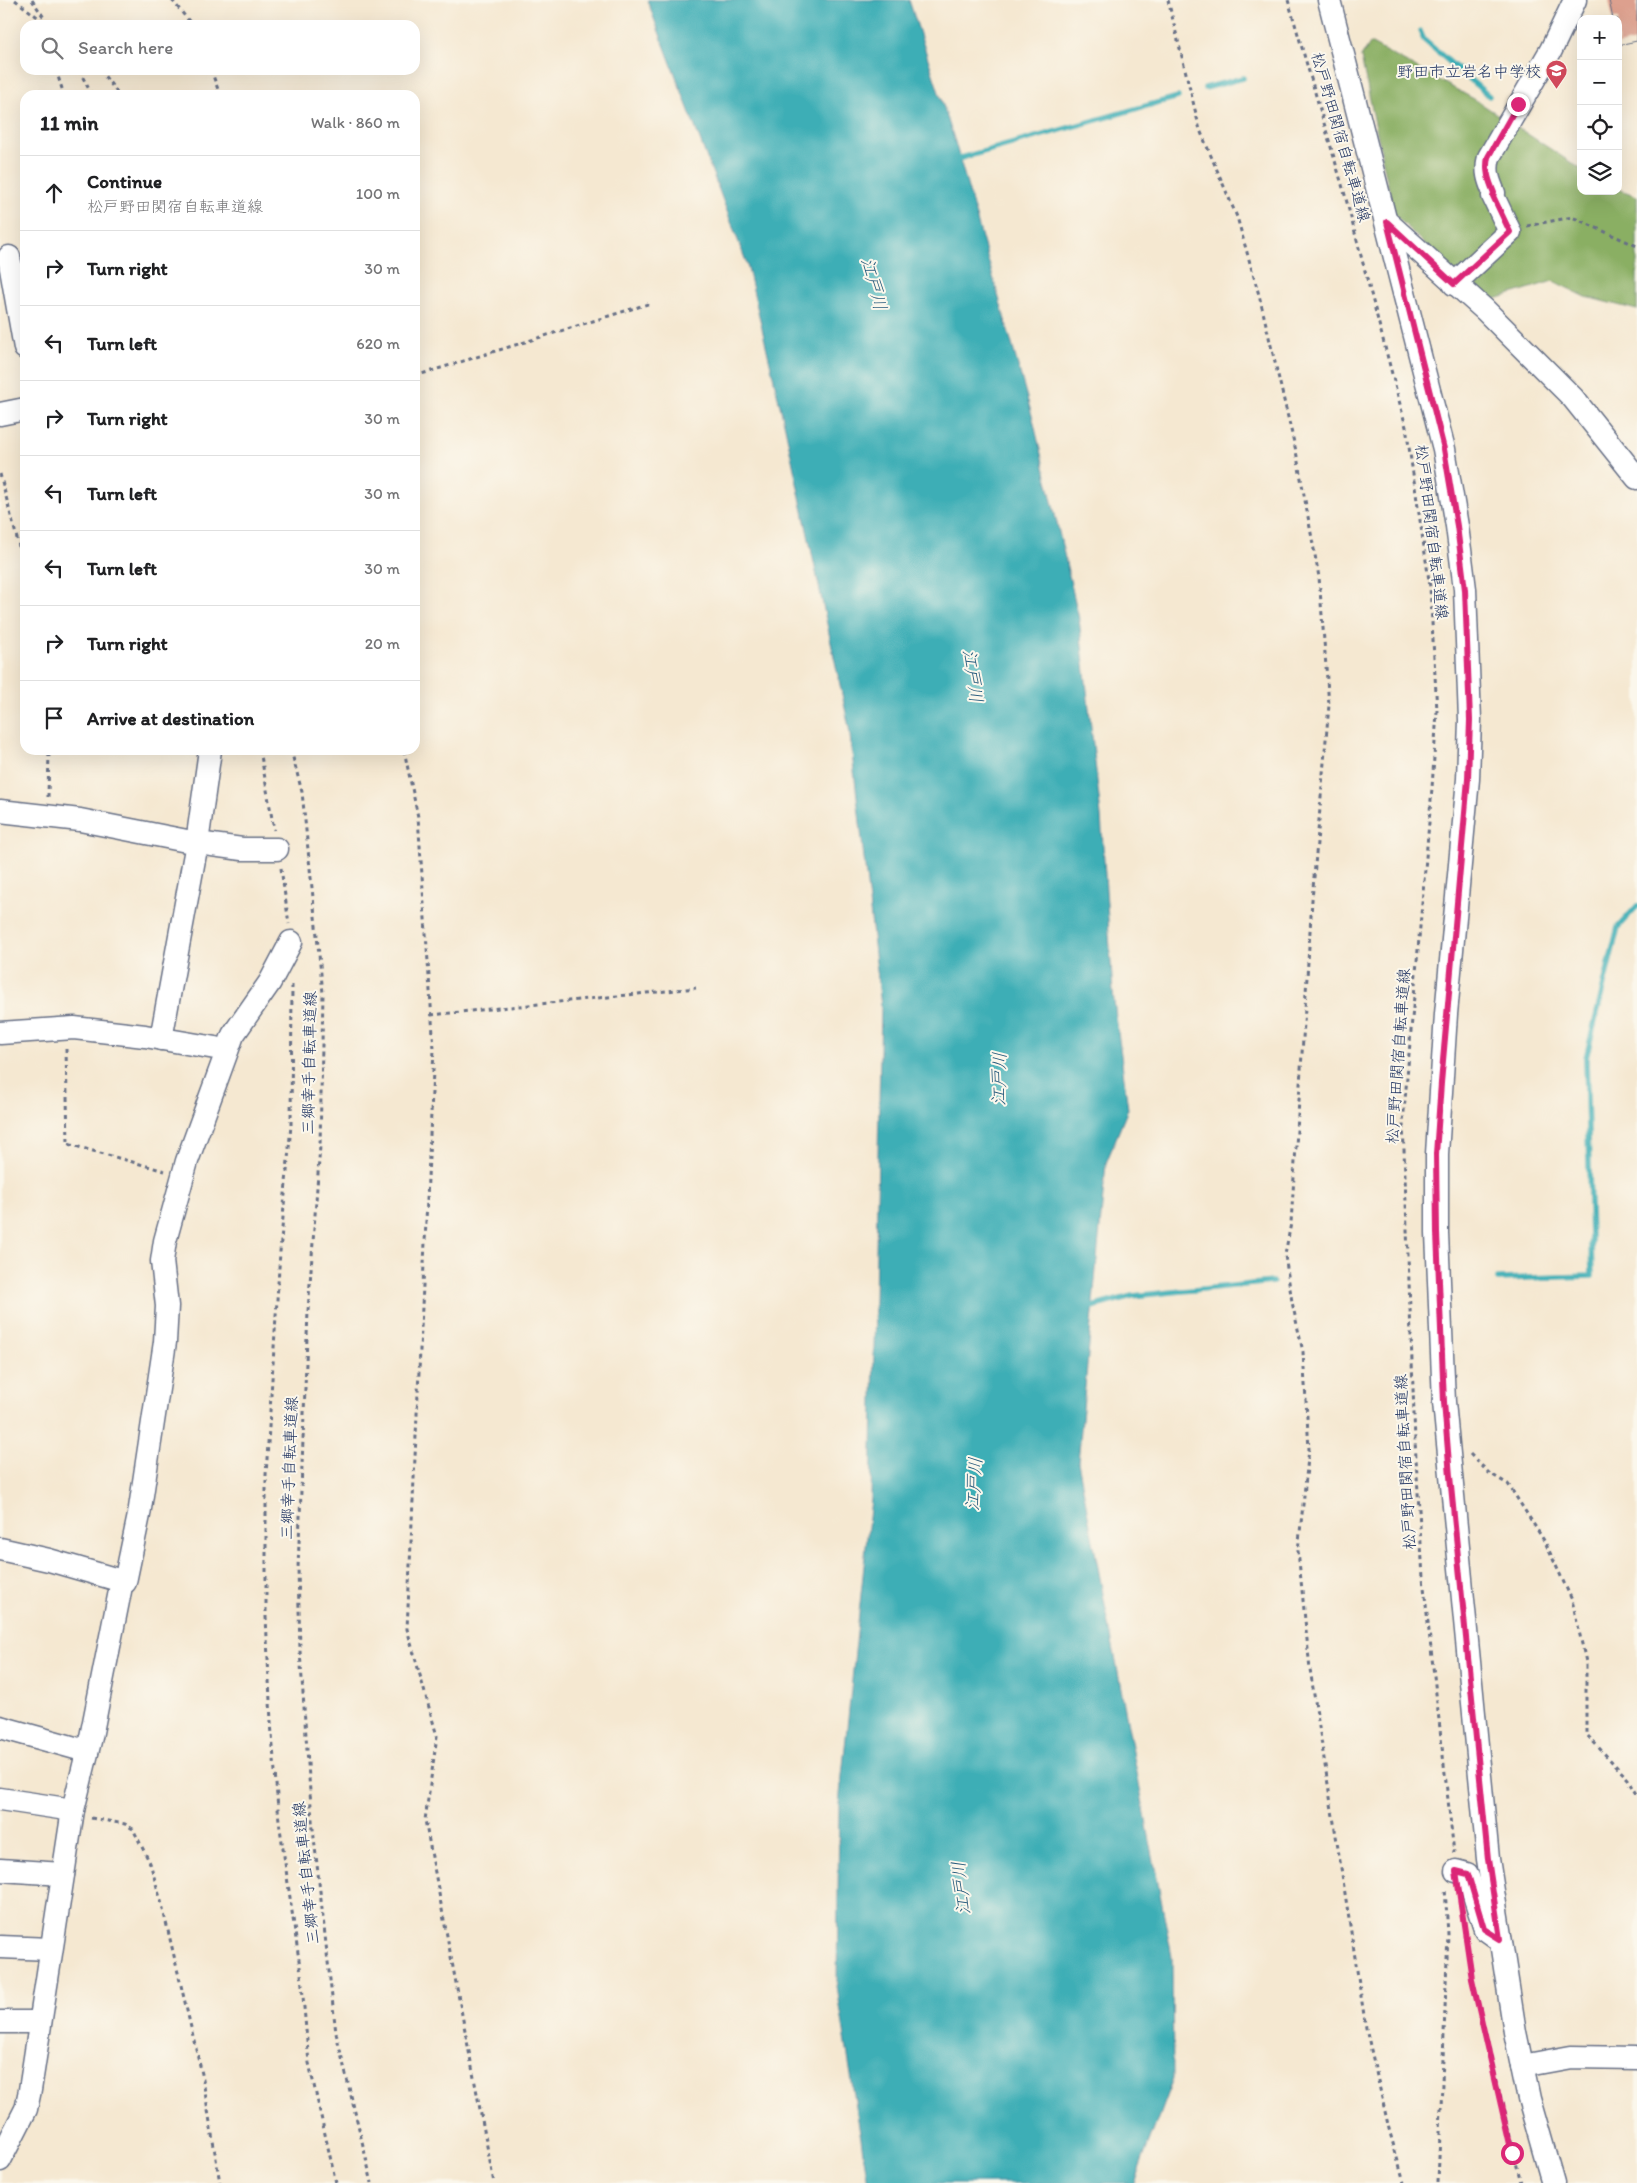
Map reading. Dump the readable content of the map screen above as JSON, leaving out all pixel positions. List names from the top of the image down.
{
  "streets": {
    "path": ["松戸野田関宿自転車道線", "三郷幸手自転車道線"]
  },
  "water": ["江戸川"],
  "places": {
    "school or university": ["野田市立岩名中学校"]
  },
  "page": {
    "map_buttons": ["+", "−"],
    "search": "Search here",
    "heading": ["11 min", "Walk · 860 m"],
    "list": [
      ["Continue", "松戸野田関宿自転車道線", "100 m"],
      ["Turn right", "30 m"],
      ["Turn left", "620 m"],
      ["Turn right", "30 m"],
      ["Turn left", "30 m"],
      ["Turn left", "30 m"],
      ["Turn right", "20 m"],
      "Arrive at destination"
    ]
  }
}
